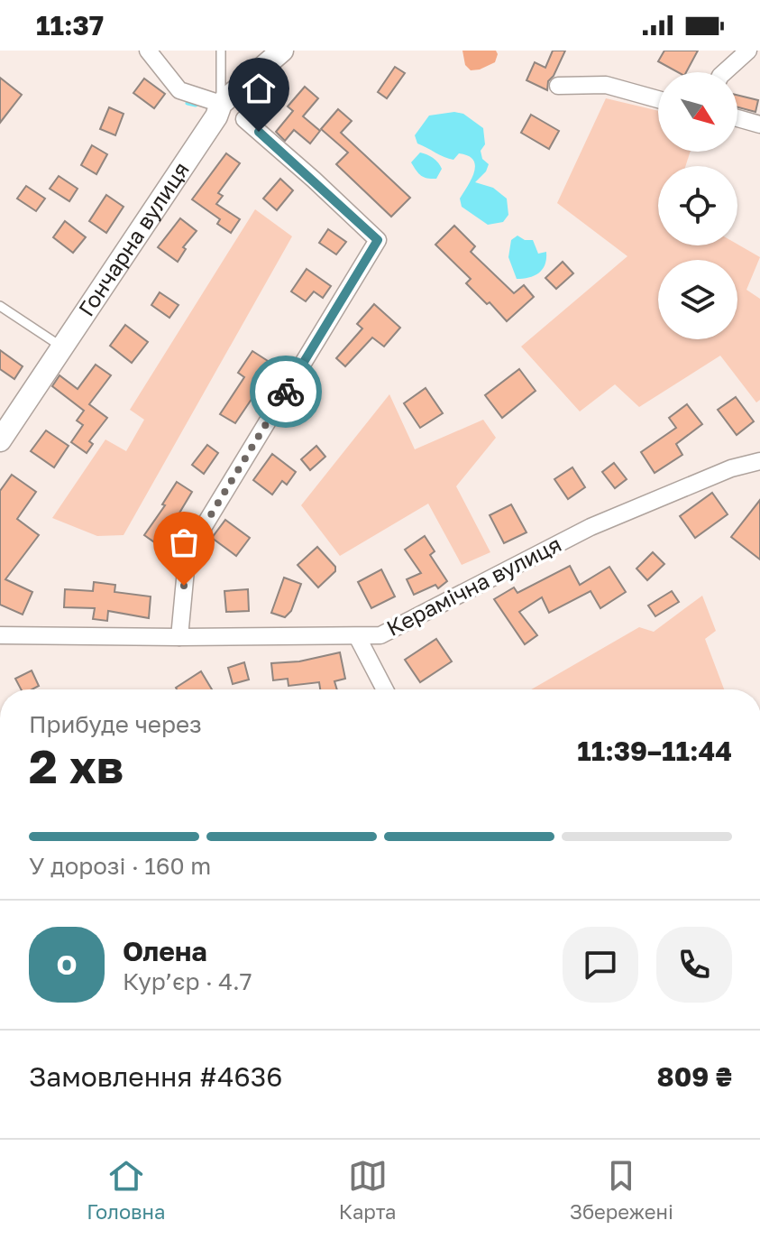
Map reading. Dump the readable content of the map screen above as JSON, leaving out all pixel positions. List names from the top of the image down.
{
  "streets": {
    "street": ["Гончарна вулиця", "Керамічна вулиця"]
  },
  "north": "bottom right",
  "page": {
    "status": "11:37",
    "heading": ["2 хв", "Прибуде через", "11:39–11:44"],
    "panel": [
      "Олена",
      "Кур’єр · 4.7",
      "Замовлення #4636",
      "809 ₴"
    ],
    "bar": "У дорозі · 160 m",
    "round": "О",
    "tabs": ["Головна", "Карта", "Збережені"]
  }
}
